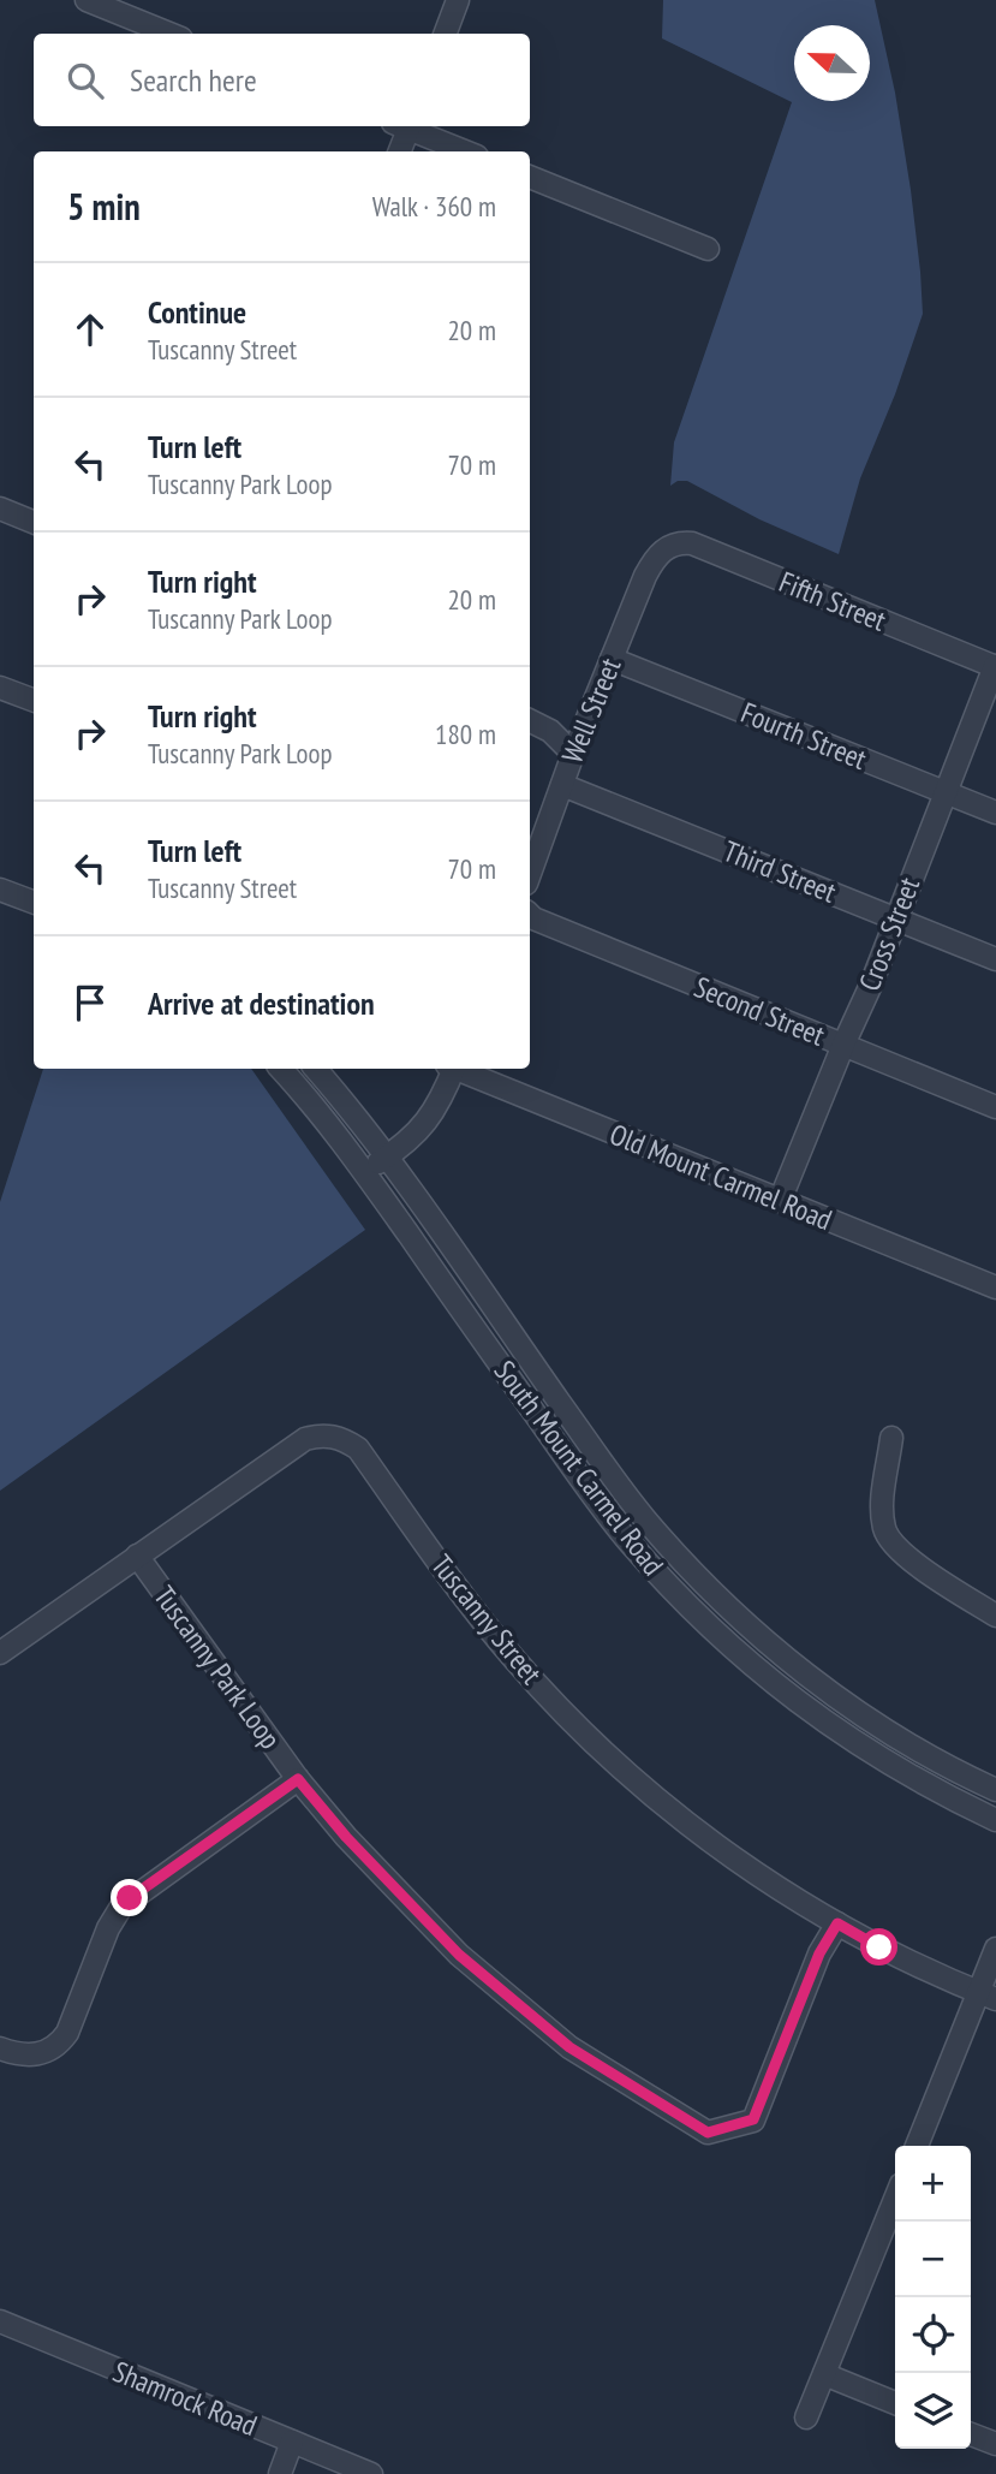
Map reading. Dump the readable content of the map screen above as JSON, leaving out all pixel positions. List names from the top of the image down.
{
  "streets": {
    "street": [
      "Fifth Street",
      "Well Street",
      "Fourth Street",
      "Third Street",
      "Cross Street",
      "Second Street",
      "Old Mount Carmel Road",
      "South Mount Carmel Road",
      "Tuscanny Street",
      "Tuscanny Park Loop",
      "Shamrock Road"
    ]
  },
  "crossings": [
    ["Fifth Street", "Well Street"],
    ["Fifth Street", "Cross Street"],
    ["Well Street", "Fourth Street"],
    ["Well Street", "Third Street"],
    ["Fourth Street", "Cross Street"],
    ["Third Street", "Cross Street"],
    ["Cross Street", "Second Street"],
    ["Cross Street", "Old Mount Carmel Road"],
    ["Tuscanny Street", "Tuscanny Park Loop"]
  ],
  "north": "left",
  "page": {
    "search": "Search here",
    "heading": ["5 min", "Walk · 360 m"],
    "list": [
      ["Continue", "Tuscanny Street", "20 m"],
      ["Turn left", "Tuscanny Park Loop", "70 m"],
      ["Turn right", "Tuscanny Park Loop", "20 m"],
      ["Turn right", "Tuscanny Park Loop", "180 m"],
      ["Turn left", "Tuscanny Street", "70 m"],
      "Arrive at destination"
    ],
    "map_buttons": ["+", "−"]
  }
}
